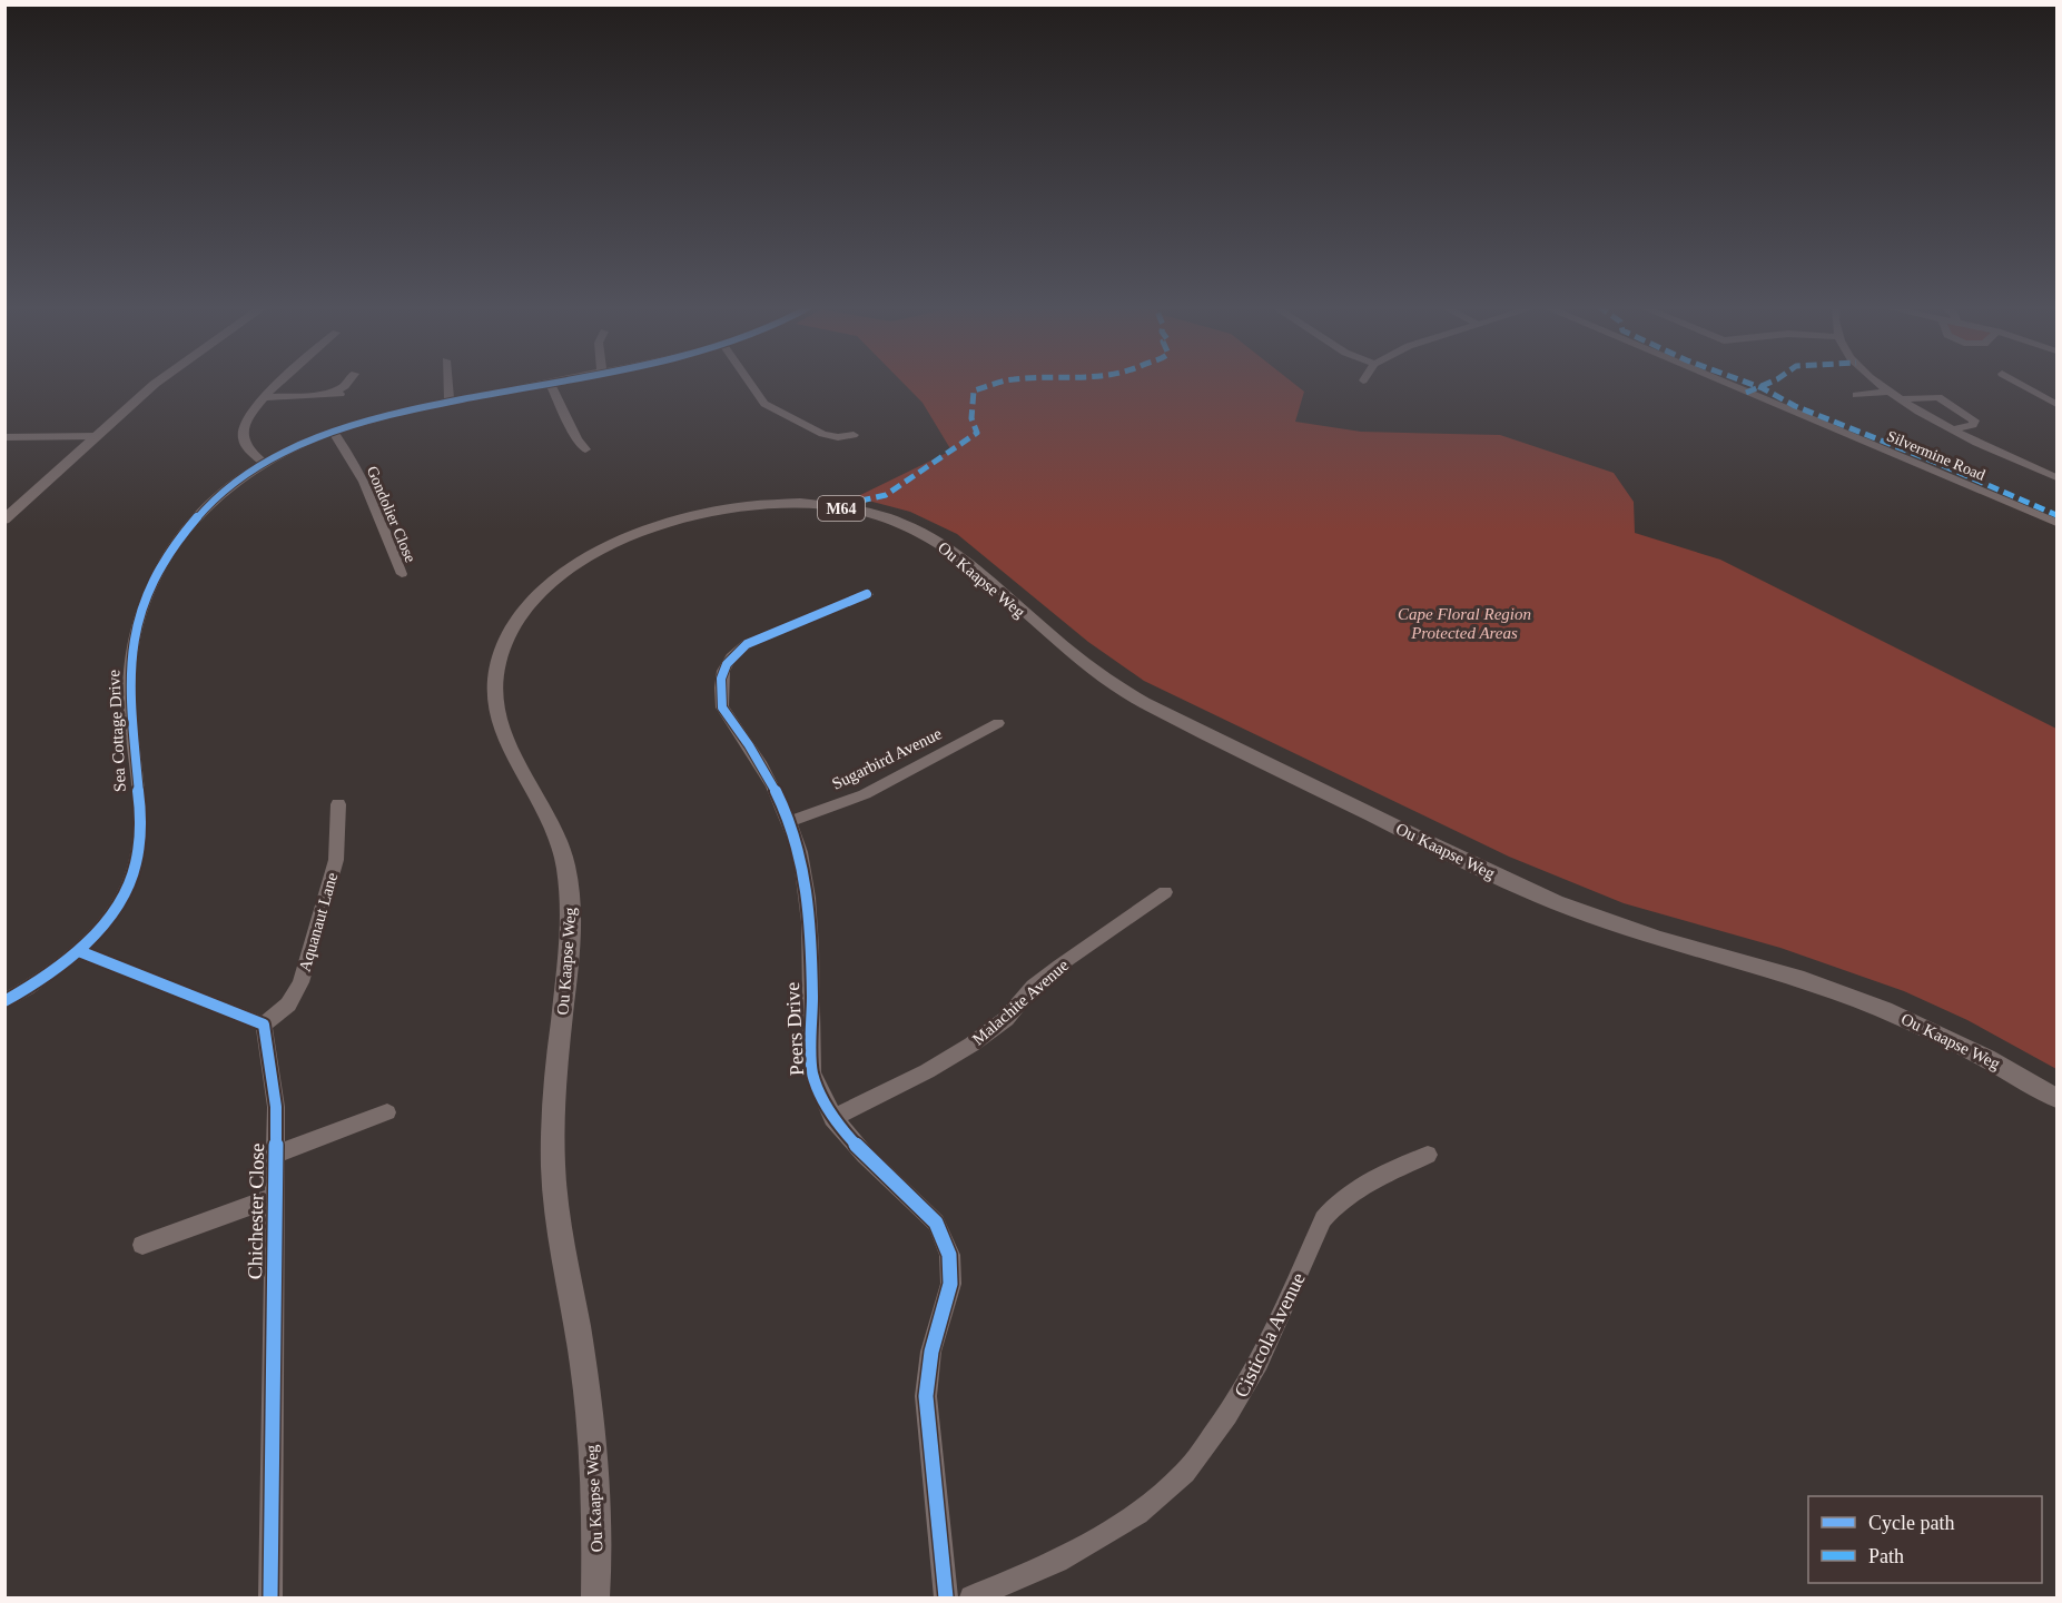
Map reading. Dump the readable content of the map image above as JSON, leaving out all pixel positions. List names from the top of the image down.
{
  "streets": {
    "main road": ["M64", "Ou Kaapse Weg"],
    "street": [
      "Silvermine Road",
      "Gondolier Close",
      "Sea Cottage Drive",
      "Sugarbird Avenue",
      "Aquanaut Lane",
      "Malachite Avenue",
      "Peers Drive",
      "Chichester Close",
      "Cisticola Avenue"
    ]
  },
  "crossings": [
    ["Gondolier Close", "Sea Cottage Drive"],
    ["Sugarbird Avenue", "Peers Drive"],
    ["Aquanaut Lane", "Chichester Close"],
    ["Malachite Avenue", "Peers Drive"]
  ],
  "parks": ["Cape Floral Region Protected Areas"],
  "legend": ["Cycle path", "Path"]
}
